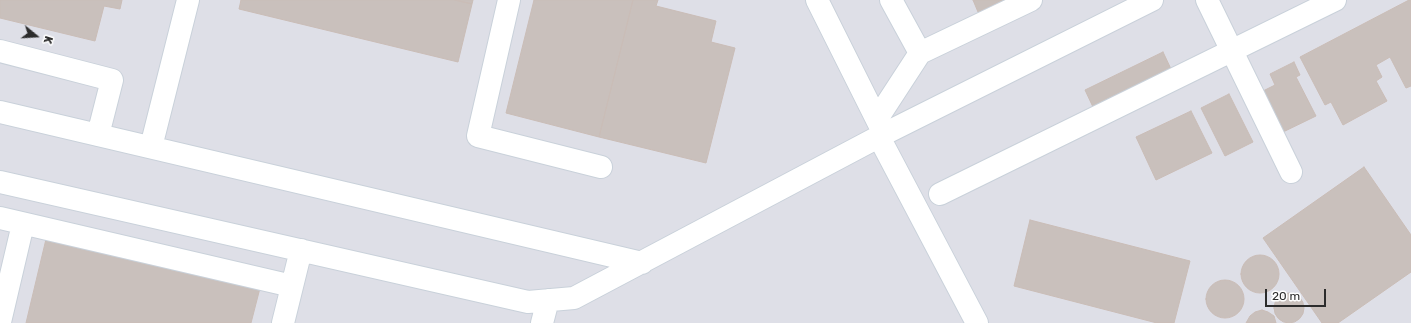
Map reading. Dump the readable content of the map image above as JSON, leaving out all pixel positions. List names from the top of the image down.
{
  "scale_bar": "20 m",
  "north": "right"
}
